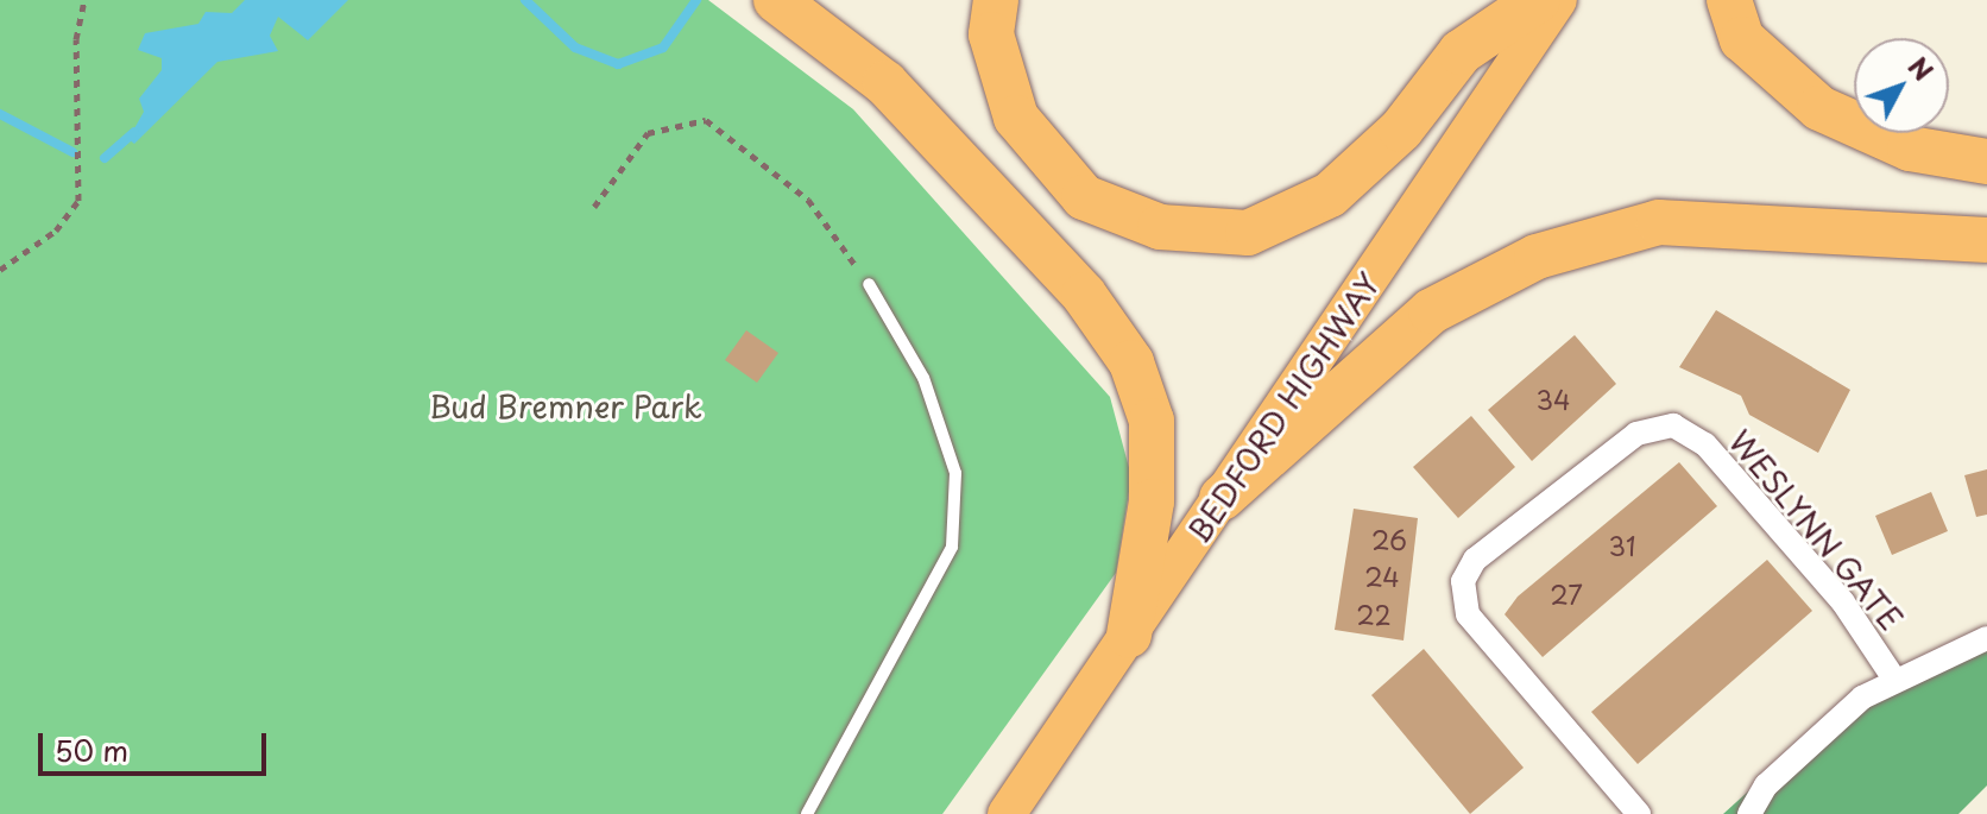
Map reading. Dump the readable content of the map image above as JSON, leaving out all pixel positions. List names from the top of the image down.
{
  "streets": {
    "main road": ["BEDFORD HIGHWAY"],
    "street": ["WESLYNN GATE"]
  },
  "parks": ["Bud Bremner Park"],
  "house_numbers": [
    "34",
    "26",
    "31",
    "24",
    "27",
    "22"
  ],
  "scale_bar": "50 m",
  "north": "top right"
}
